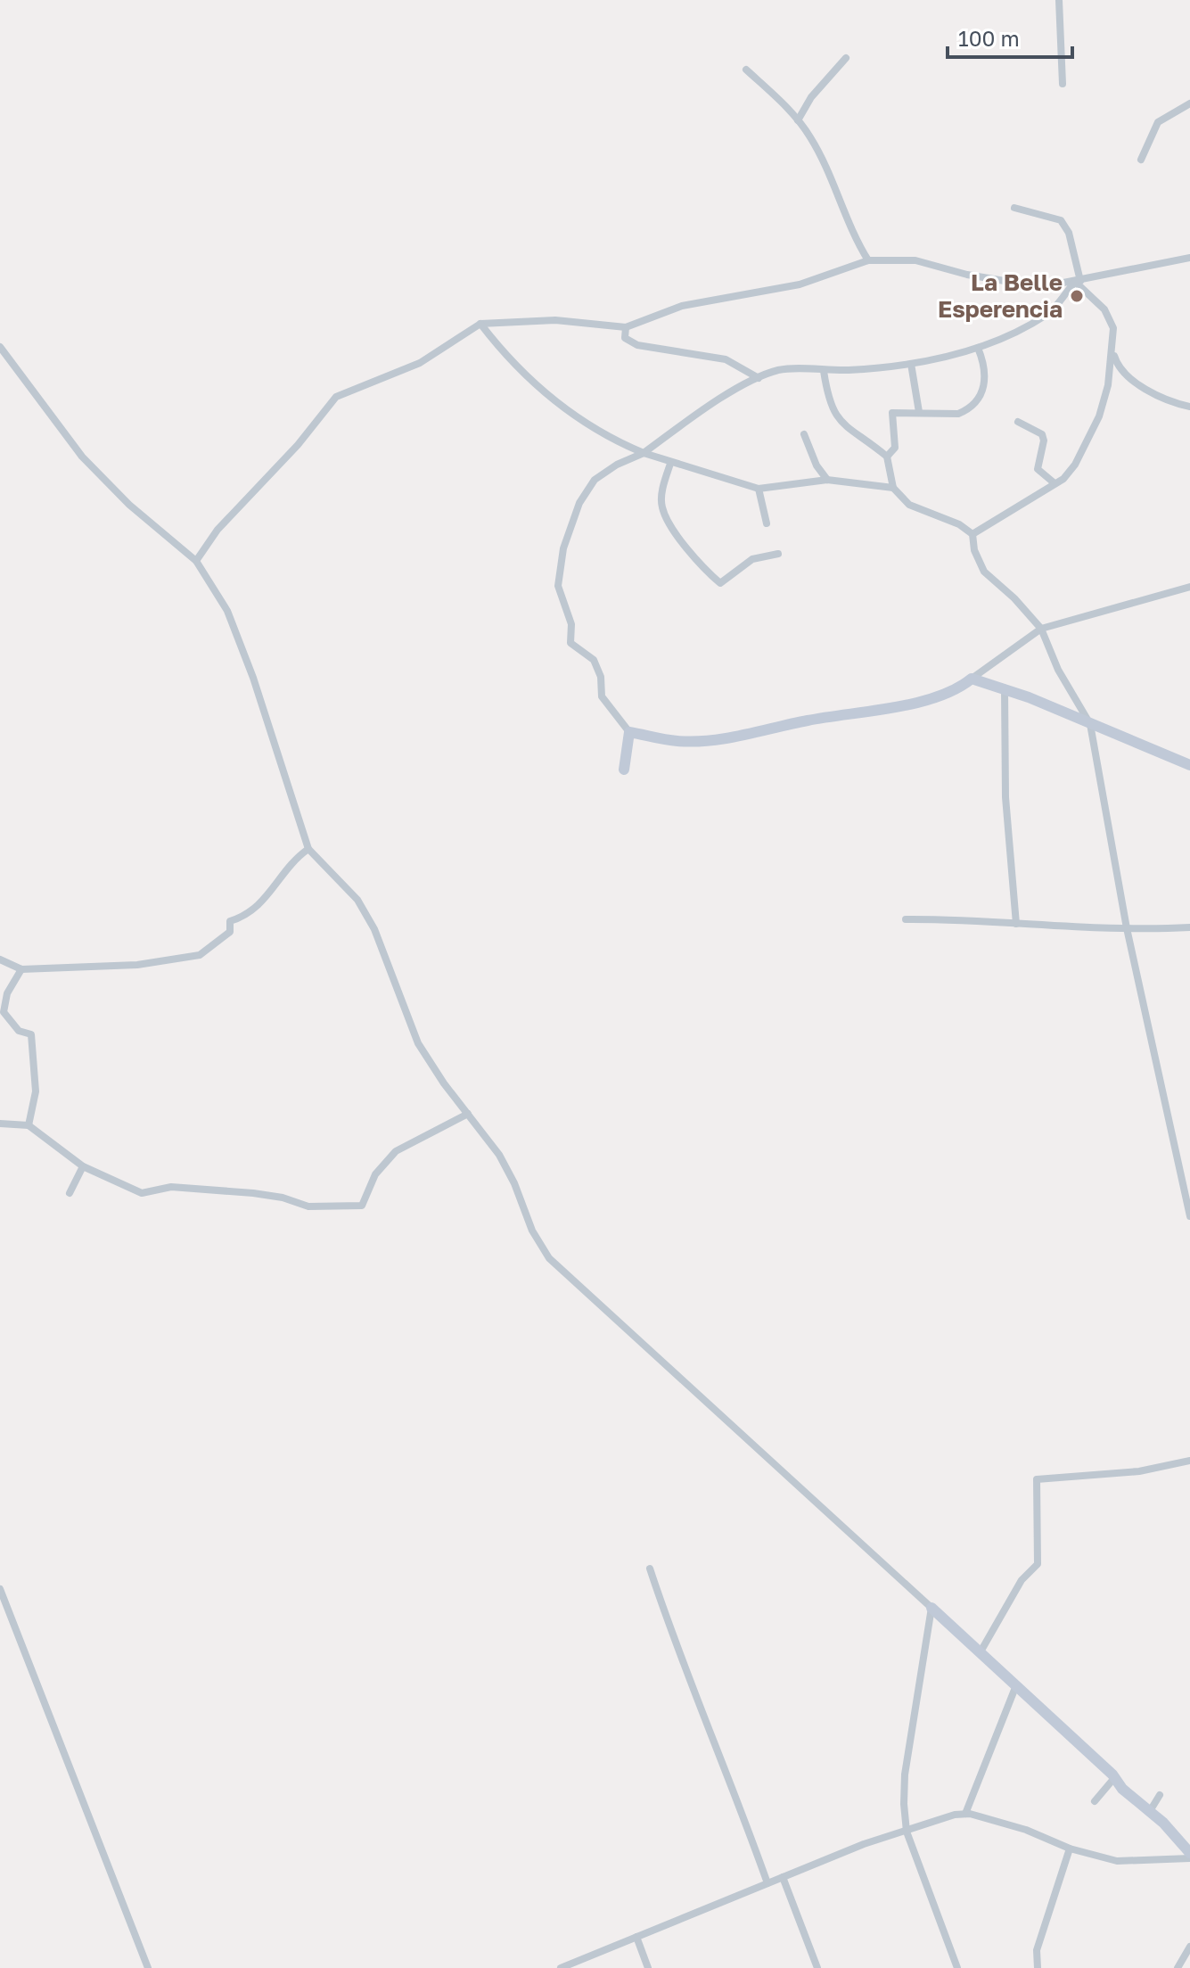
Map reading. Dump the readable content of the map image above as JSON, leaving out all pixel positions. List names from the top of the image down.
{
  "places": ["La Belle Esperencia"],
  "scale_bar": "100 m"
}
